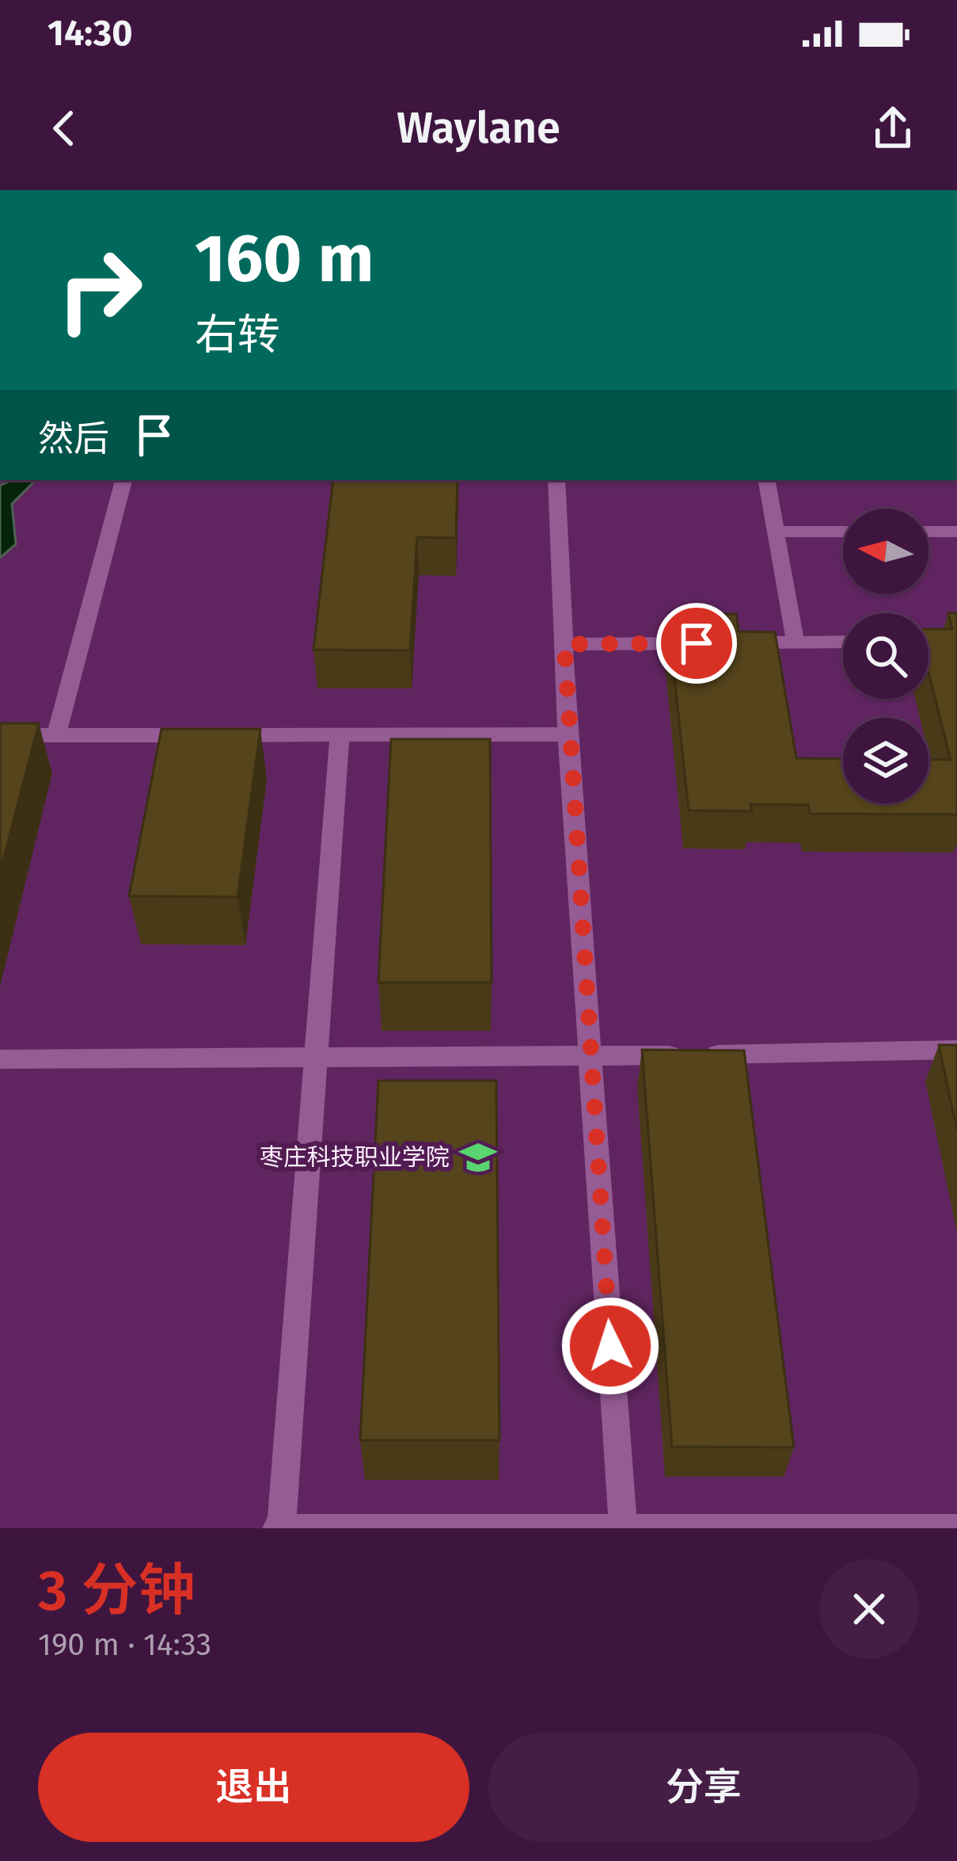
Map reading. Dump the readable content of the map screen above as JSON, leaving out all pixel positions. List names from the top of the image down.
{
  "places": {
    "school or university": ["枣庄科技职业学院"]
  },
  "north": "left",
  "page": {
    "status": "14:30",
    "header": "Waylane",
    "turn": ["160 m", "右转"],
    "then": "然后",
    "heading": ["3 分钟", "190 m · 14:33"],
    "buttons": ["退出", "分享"]
  }
}
